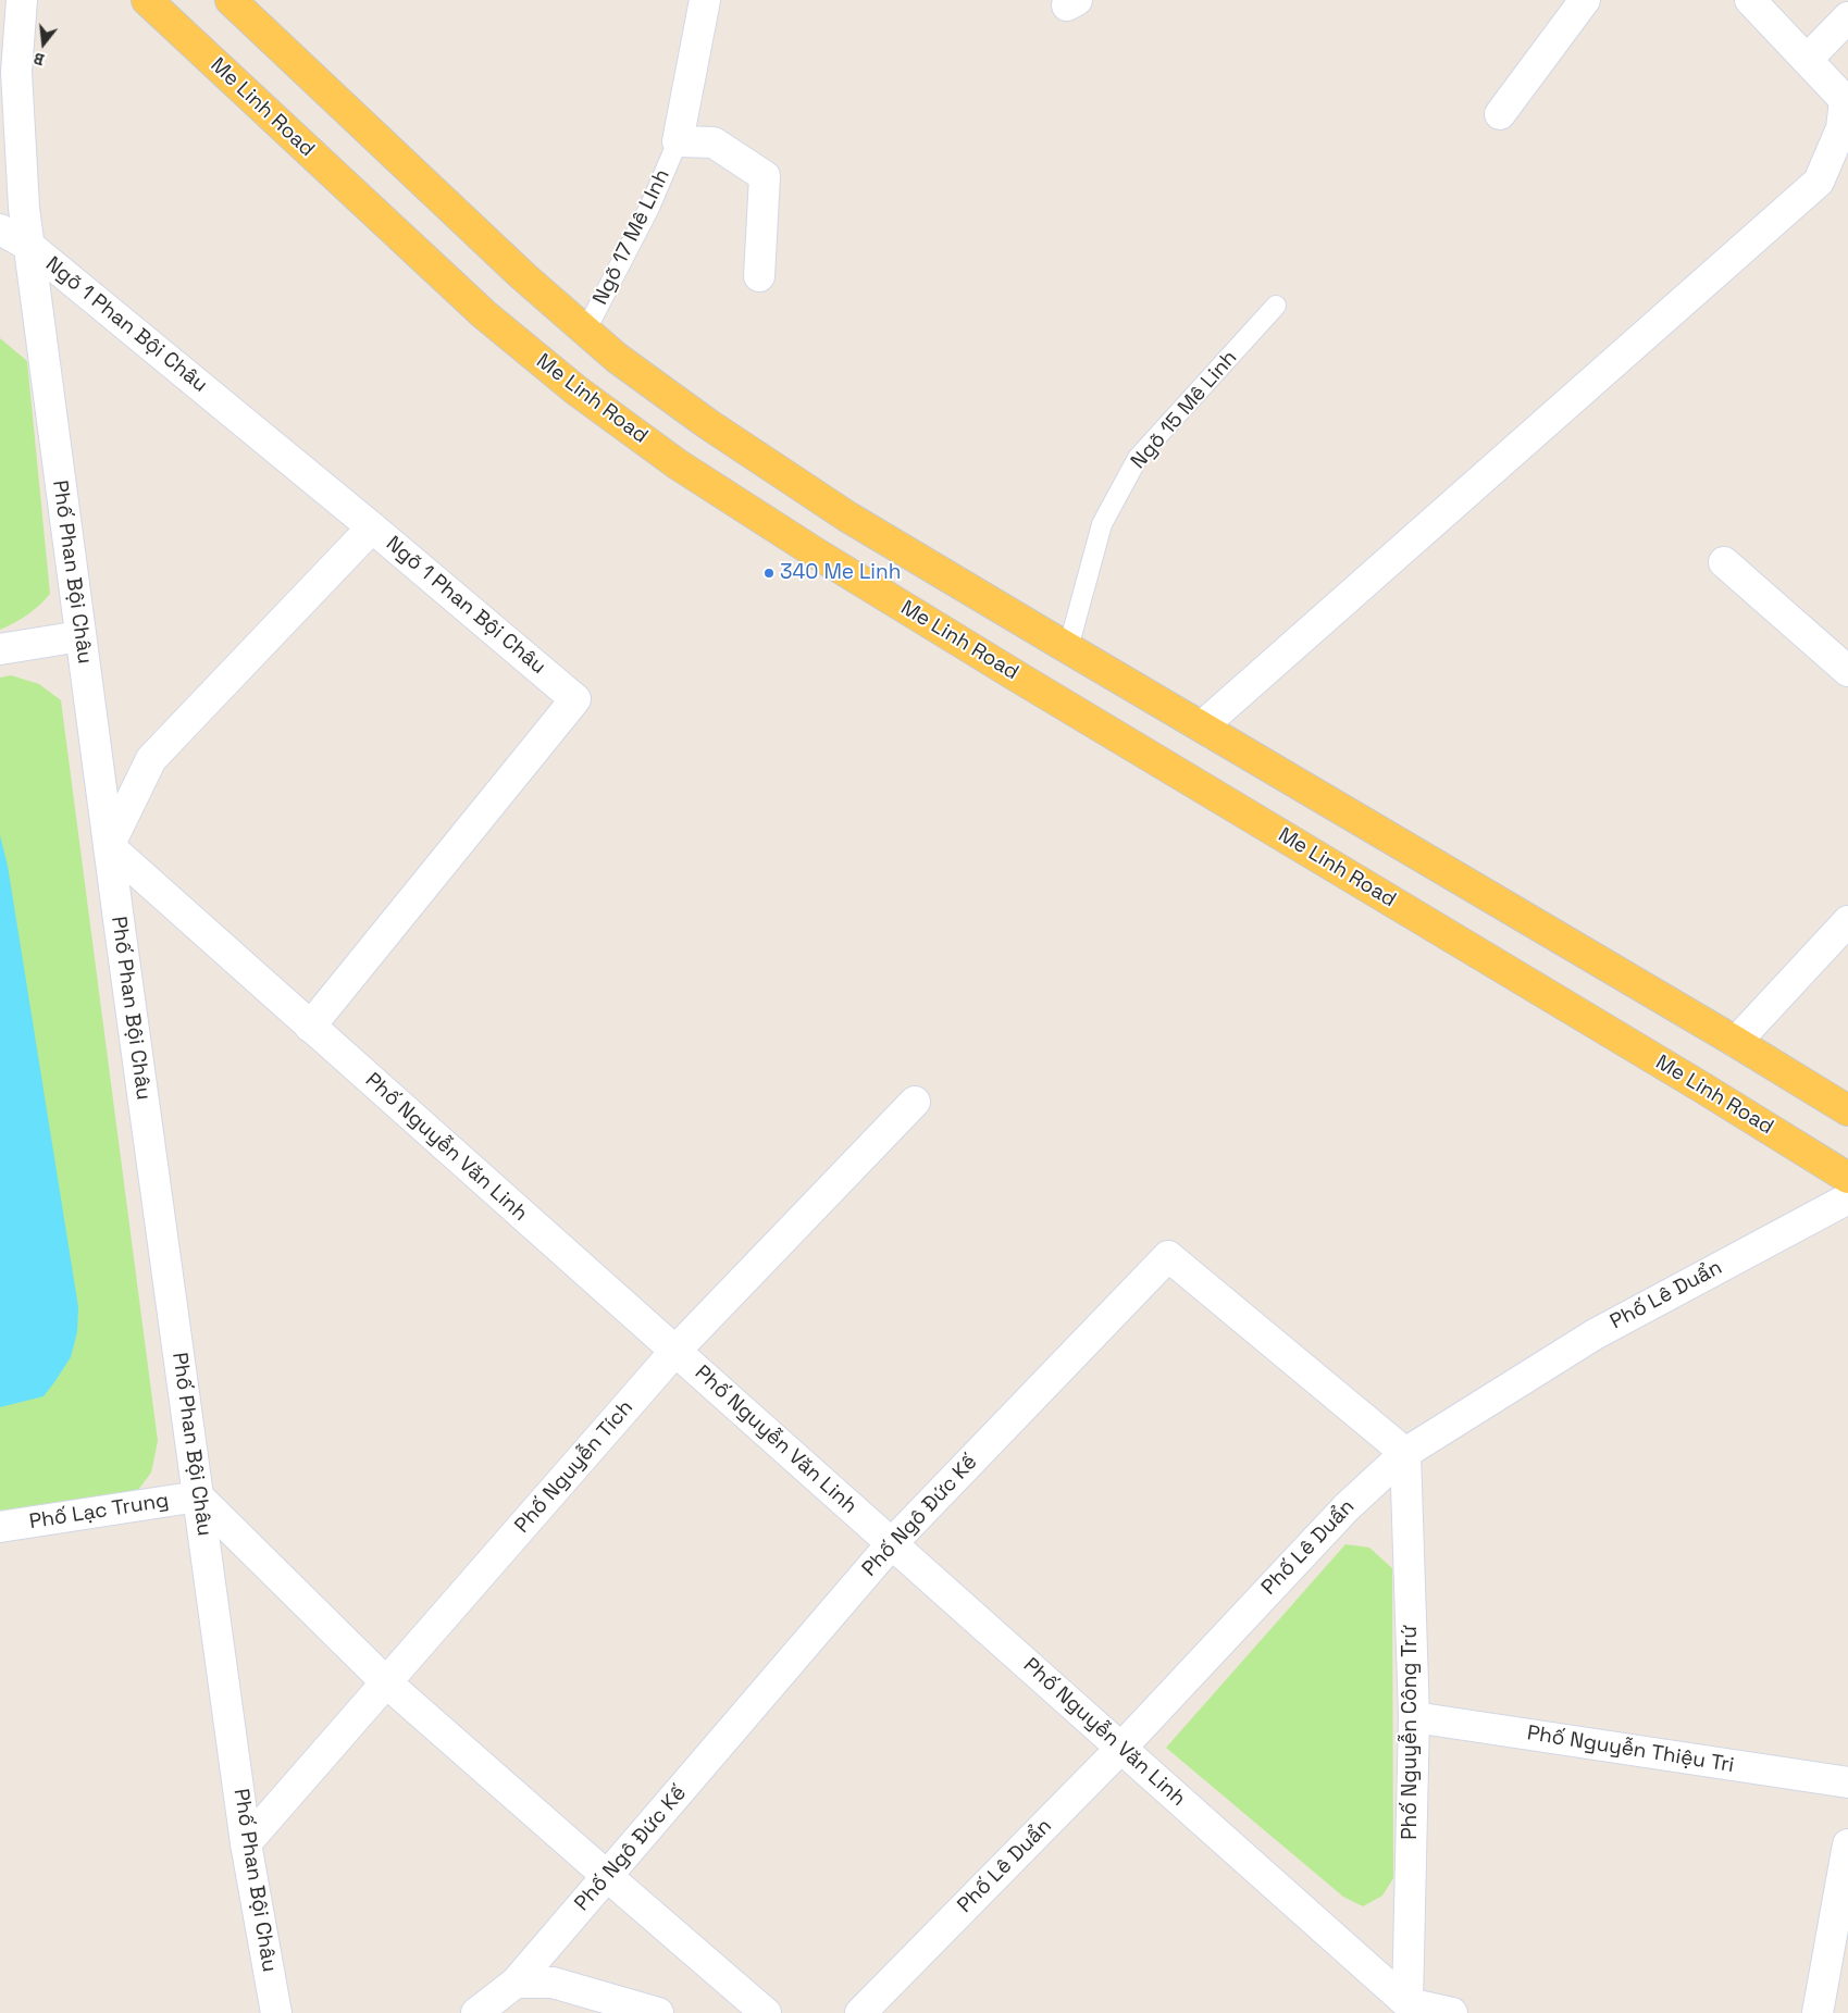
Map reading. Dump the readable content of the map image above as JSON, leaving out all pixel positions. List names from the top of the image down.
{
  "streets": {
    "main road": ["Me Linh Road"],
    "street": [
      "Ngõ 1 Phan Bội Châu",
      "Phố Phan Bội Châu",
      "Phố Nguyễn Văn Linh",
      "Phố Lê Duẩn",
      "Phố Nguyễn Tích",
      "Phố Lạc Trung",
      "Phố Ngô Đức Kế",
      "Phố Nguyễn Công Trứ",
      "Phố Nguyễn Thiệu Tri"
    ],
    "lane": ["Ngõ 17 Mê LInh", "Ngõ 15 Mê Linh"]
  },
  "crossings": [
    ["Ngõ 1 Phan Bội Châu", "Phố Phan Bội Châu"],
    ["Ngõ 1 Phan Bội Châu", "Phố Nguyễn Văn Linh"],
    ["Phố Phan Bội Châu", "Phố Nguyễn Văn Linh"],
    ["Phố Phan Bội Châu", "Phố Nguyễn Tích"],
    ["Phố Phan Bội Châu", "Phố Lạc Trung"],
    ["Phố Nguyễn Văn Linh", "Phố Lê Duẩn"],
    ["Phố Nguyễn Văn Linh", "Phố Nguyễn Tích"],
    ["Phố Nguyễn Văn Linh", "Phố Ngô Đức Kế"],
    ["Phố Nguyễn Văn Linh", "Phố Nguyễn Công Trứ"],
    ["Phố Lê Duẩn", "Phố Ngô Đức Kế"],
    ["Phố Lê Duẩn", "Phố Nguyễn Công Trứ"],
    ["Phố Ngô Đức Kế", "Phố Nguyễn Công Trứ"],
    ["Phố Nguyễn Công Trứ", "Phố Nguyễn Thiệu Tri"]
  ],
  "places": ["340 Me Linh"],
  "north": "bottom"
}
